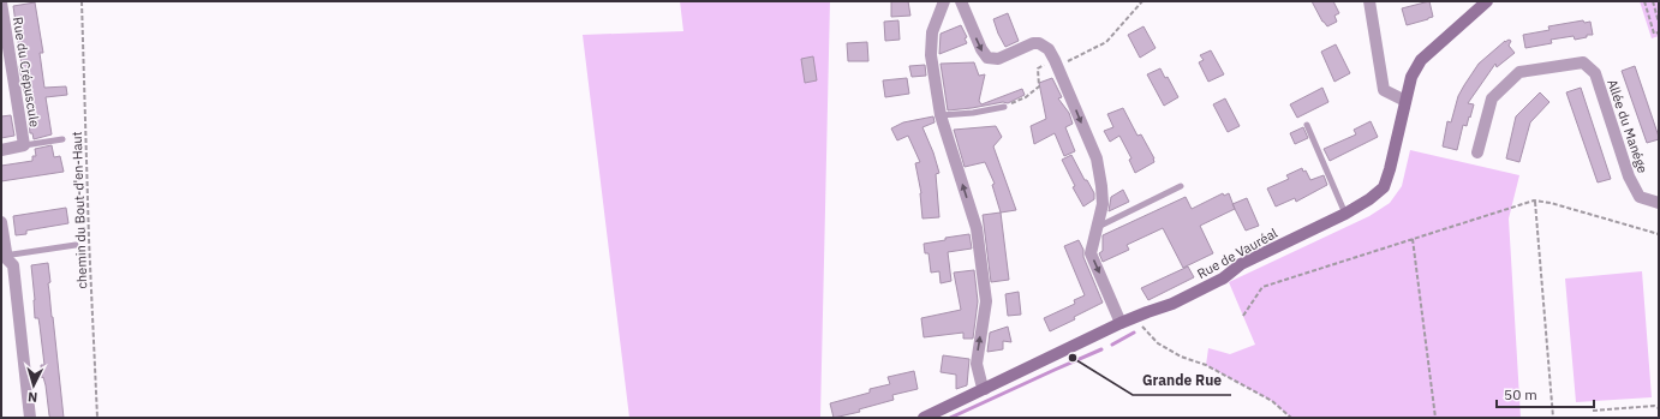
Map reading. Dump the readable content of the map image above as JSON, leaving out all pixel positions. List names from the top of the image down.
{
  "streets": {
    "main road": ["Rue de Vauréal"],
    "street": ["Rue du Crépuscule", "Allée du Manége"],
    "path": ["chemin du Bout-d'en-Haut"]
  },
  "places": ["Grande Rue"],
  "scale_bar": "50 m",
  "north": "bottom"
}
